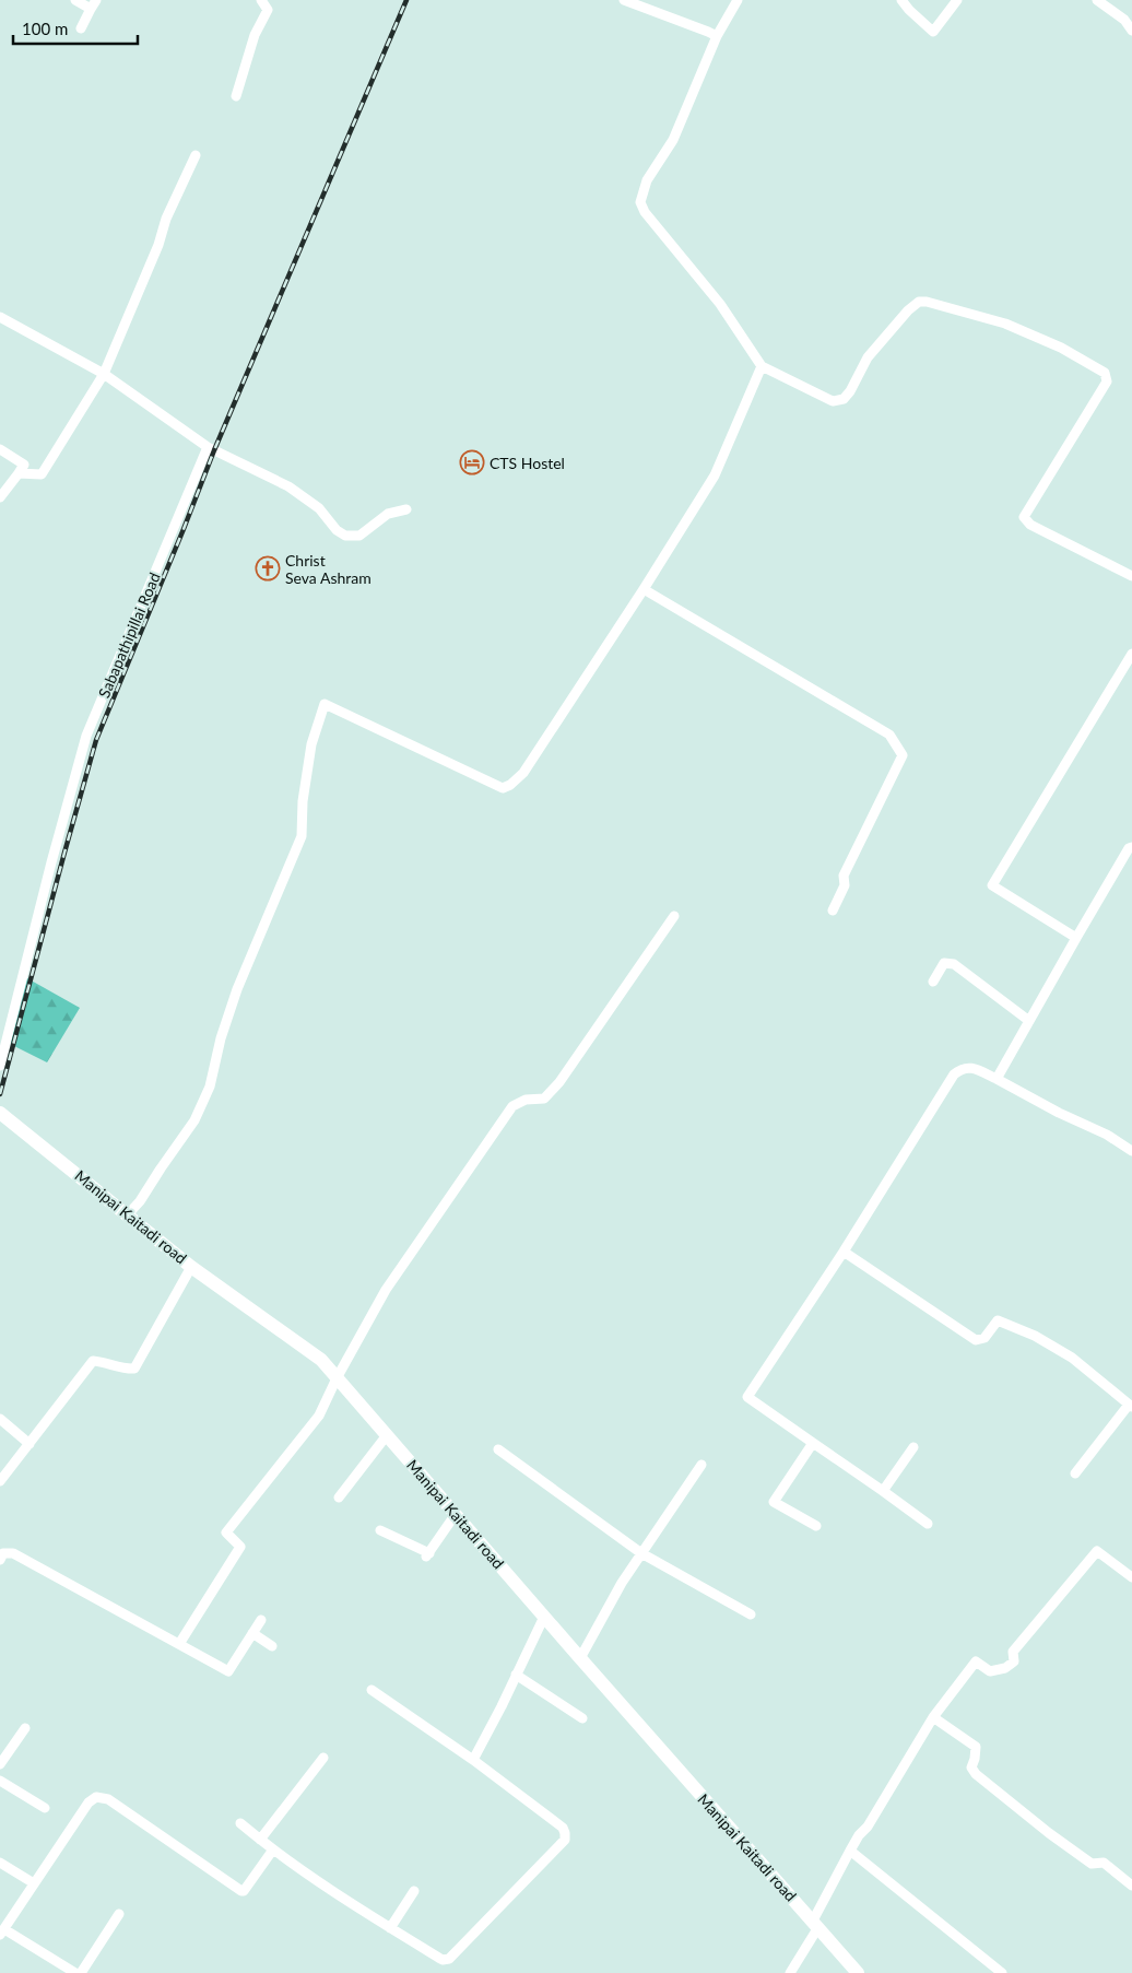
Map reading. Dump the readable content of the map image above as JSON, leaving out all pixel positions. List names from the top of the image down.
{
  "streets": {
    "main road": ["Manipai Kaitadi road"],
    "street": ["Sabapathipillai Road"]
  },
  "places": {
    "hotel": ["CTS Hostel"],
    "church": ["Christ Seva Ashram"]
  },
  "scale_bar": "100 m"
}
